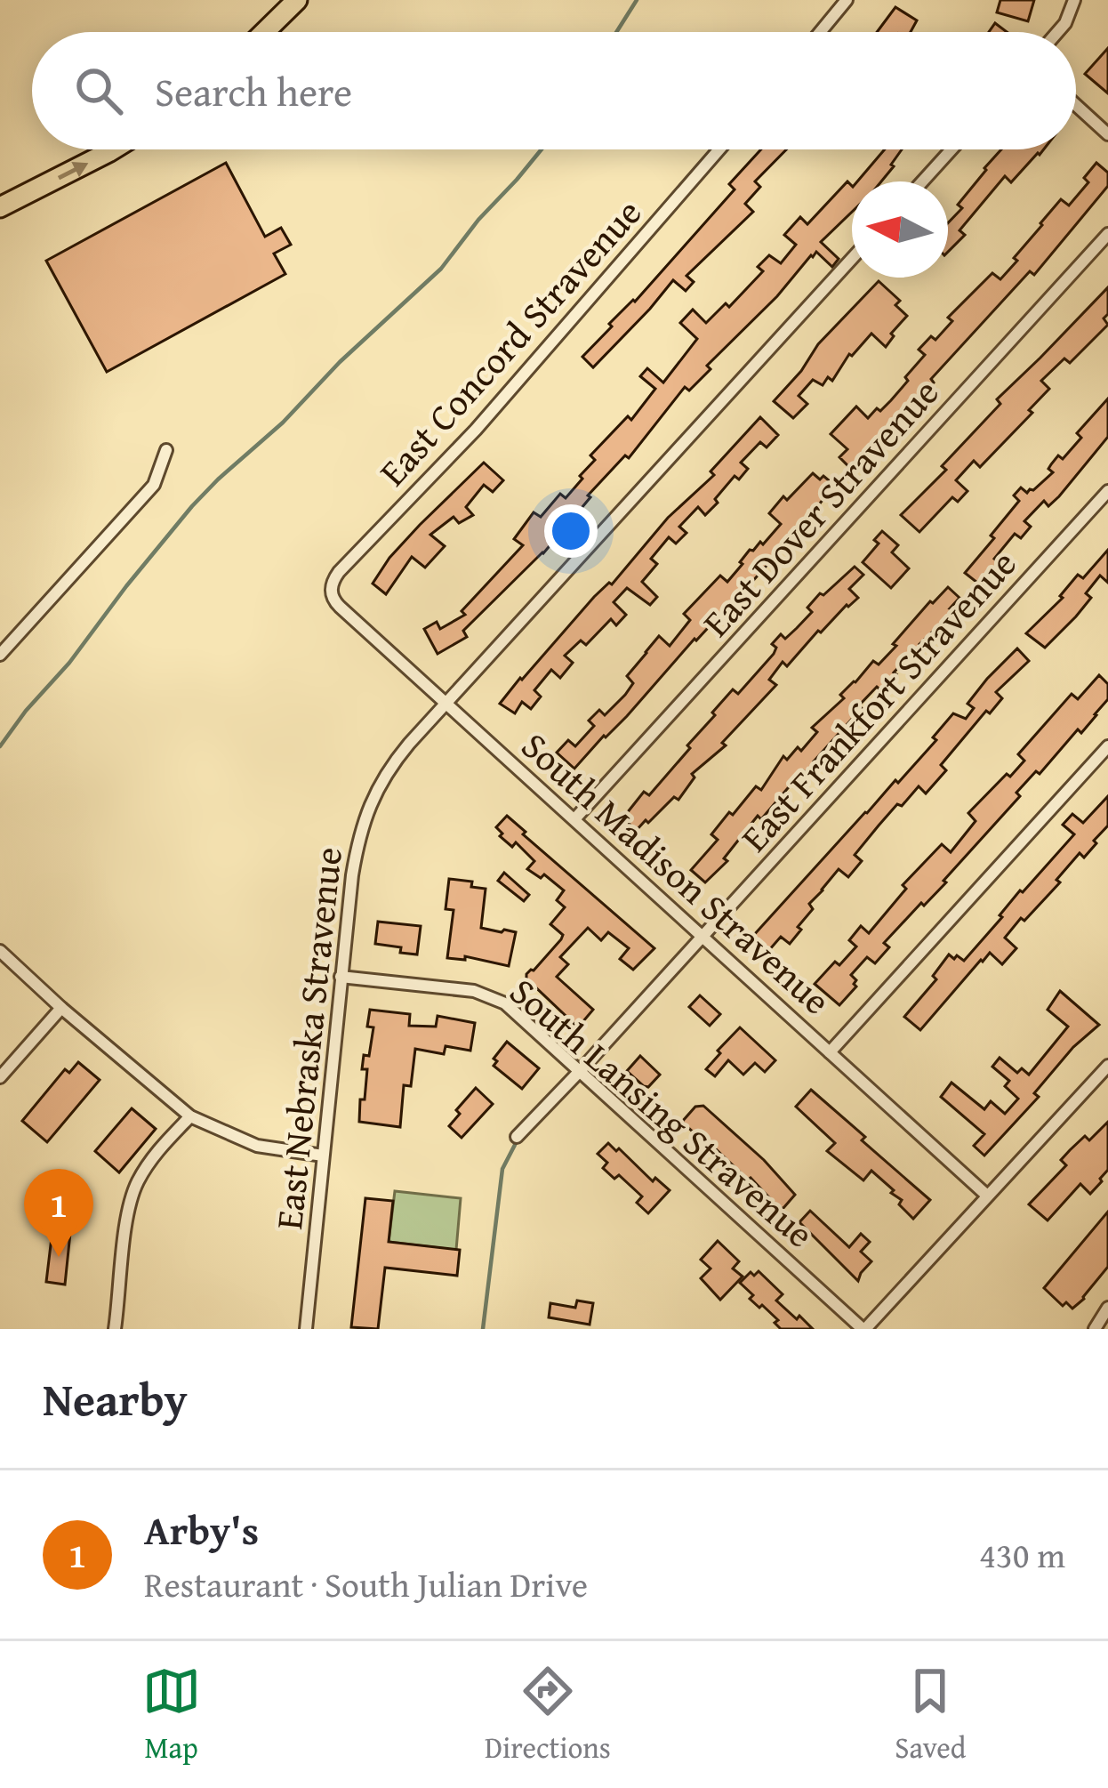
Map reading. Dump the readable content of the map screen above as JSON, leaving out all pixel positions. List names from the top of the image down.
{
  "streets": {
    "street": [
      "East Concord Stravenue",
      "East Dover Stravenue",
      "East Frankfort Stravenue",
      "South Madison Stravenue",
      "East Nebraska Stravenue",
      "South Lansing Stravenue"
    ]
  },
  "crossings": [
    ["East Concord Stravenue", "South Madison Stravenue"],
    ["East Dover Stravenue", "South Madison Stravenue"],
    ["East Frankfort Stravenue", "South Madison Stravenue"],
    ["East Frankfort Stravenue", "South Lansing Stravenue"],
    ["South Madison Stravenue", "East Nebraska Stravenue"],
    ["East Nebraska Stravenue", "South Lansing Stravenue"]
  ],
  "north": "left",
  "page": {
    "search": "Search here",
    "pins": "1",
    "heading": "Nearby",
    "list": [
      {
        "mark": "1",
        "name": "Arby's",
        "note": "Restaurant · South Julian Drive",
        "value": "430 m"
      }
    ],
    "nav": ["Map", "Directions", "Saved"]
  }
}
